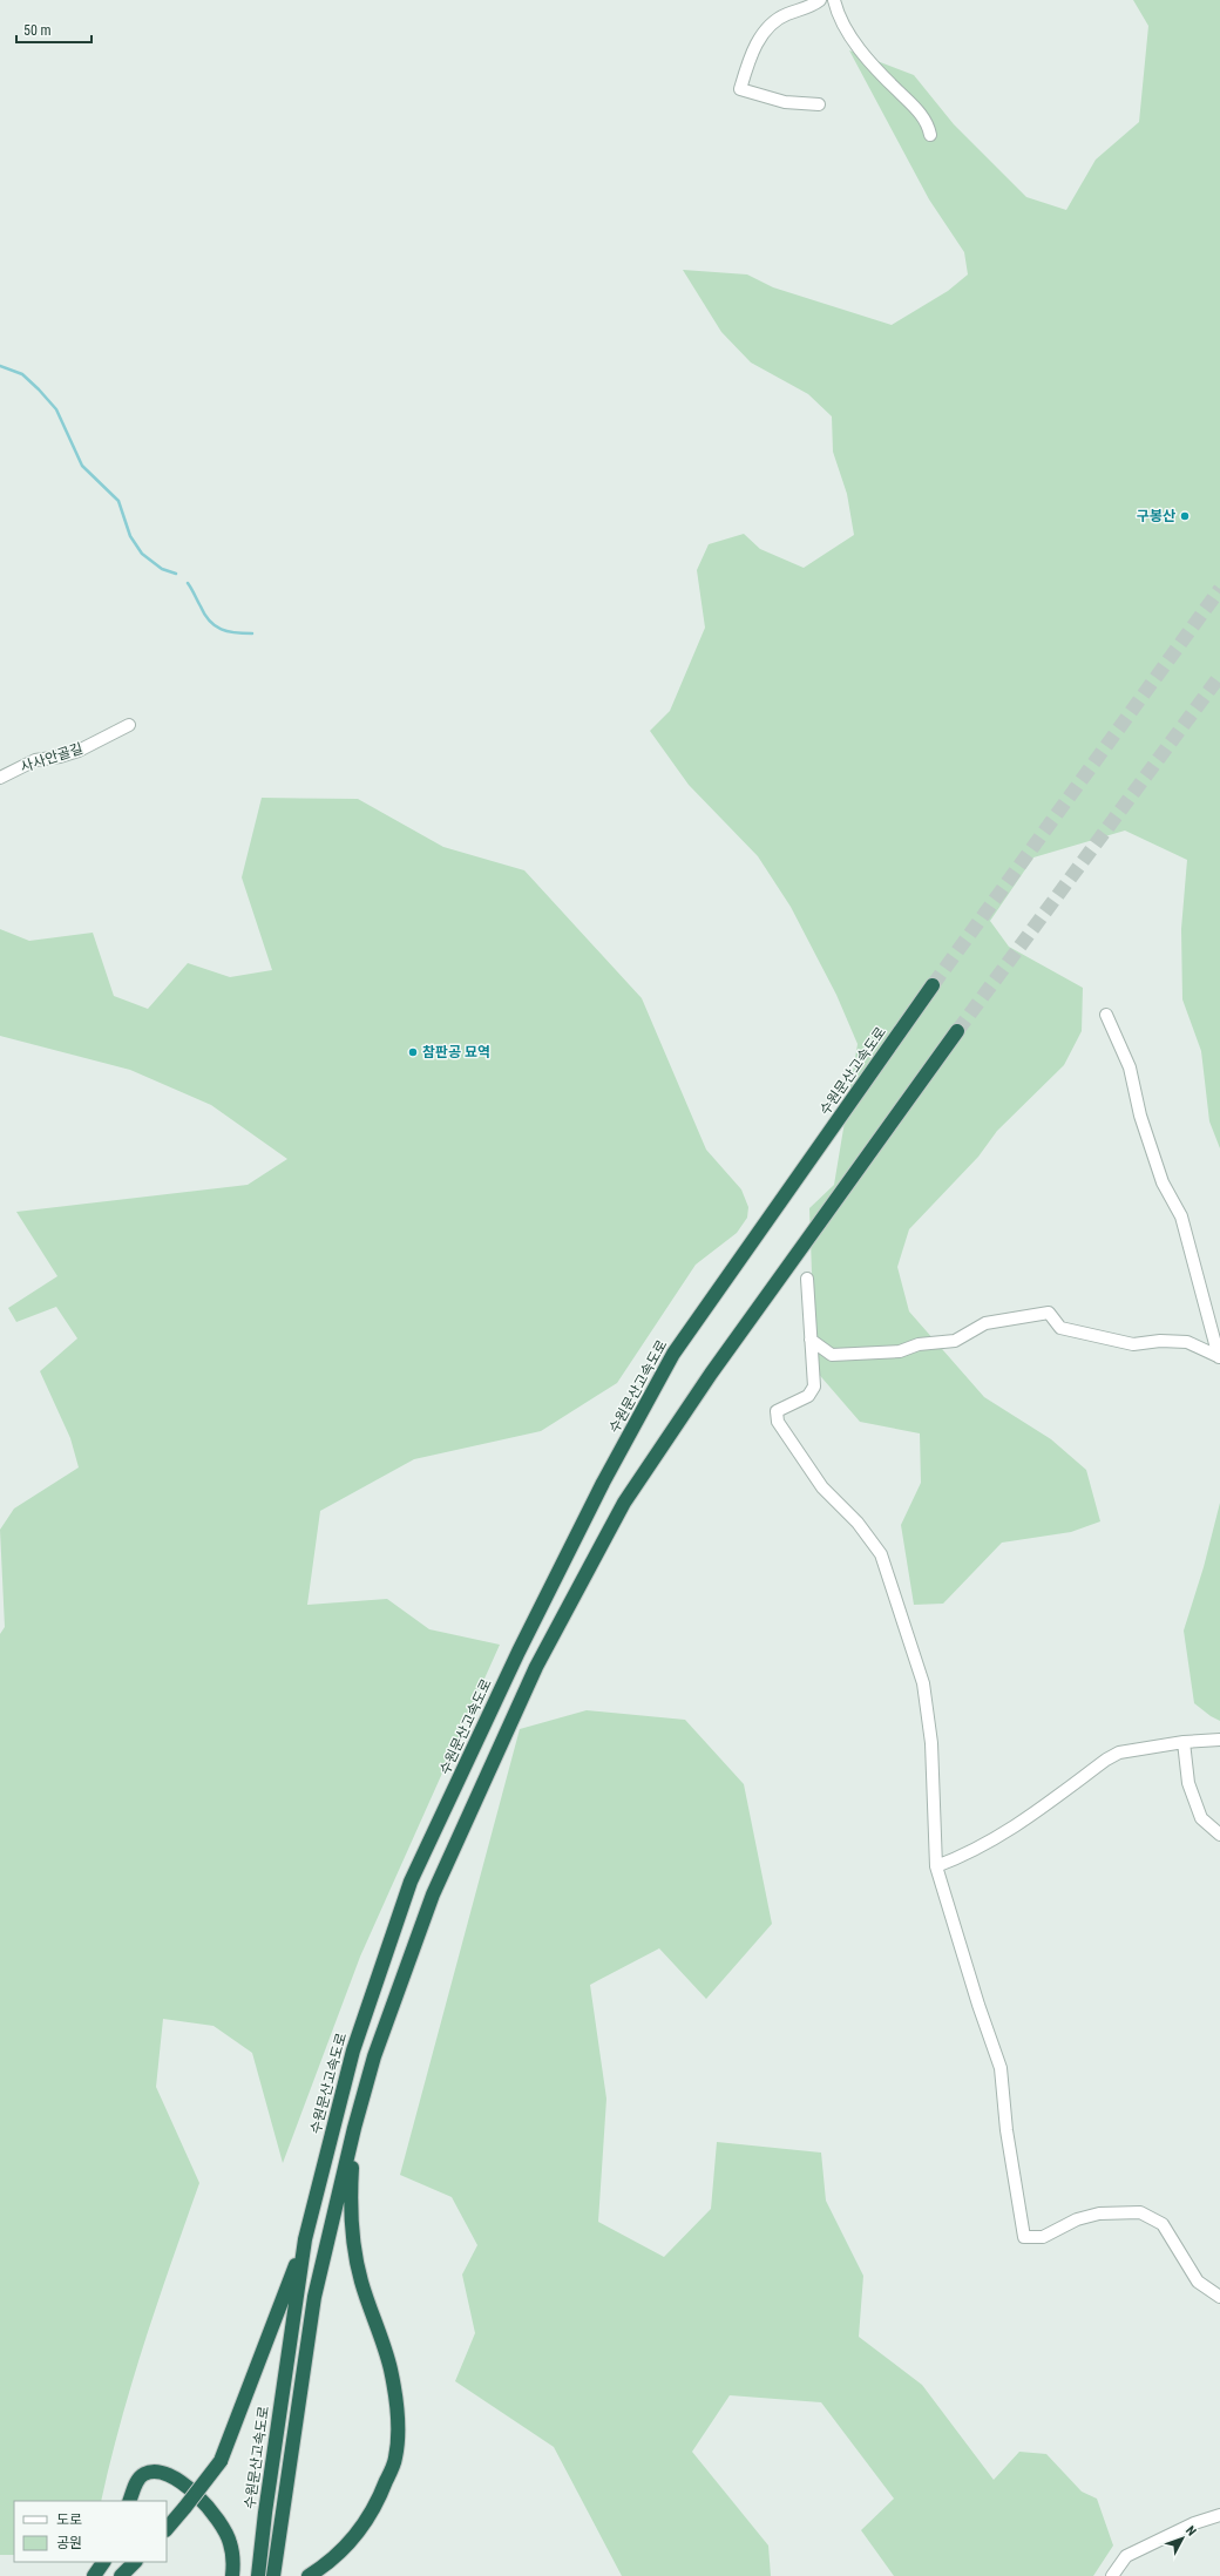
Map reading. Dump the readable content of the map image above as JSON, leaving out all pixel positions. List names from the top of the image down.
{
  "streets": {
    "highway": ["수원문산고속도로"],
    "street": ["사사안골길"]
  },
  "places": ["구봉산", "참판공 묘역"],
  "legend": ["도로", "공원"],
  "scale_bar": "50 m",
  "north": "top right"
}
